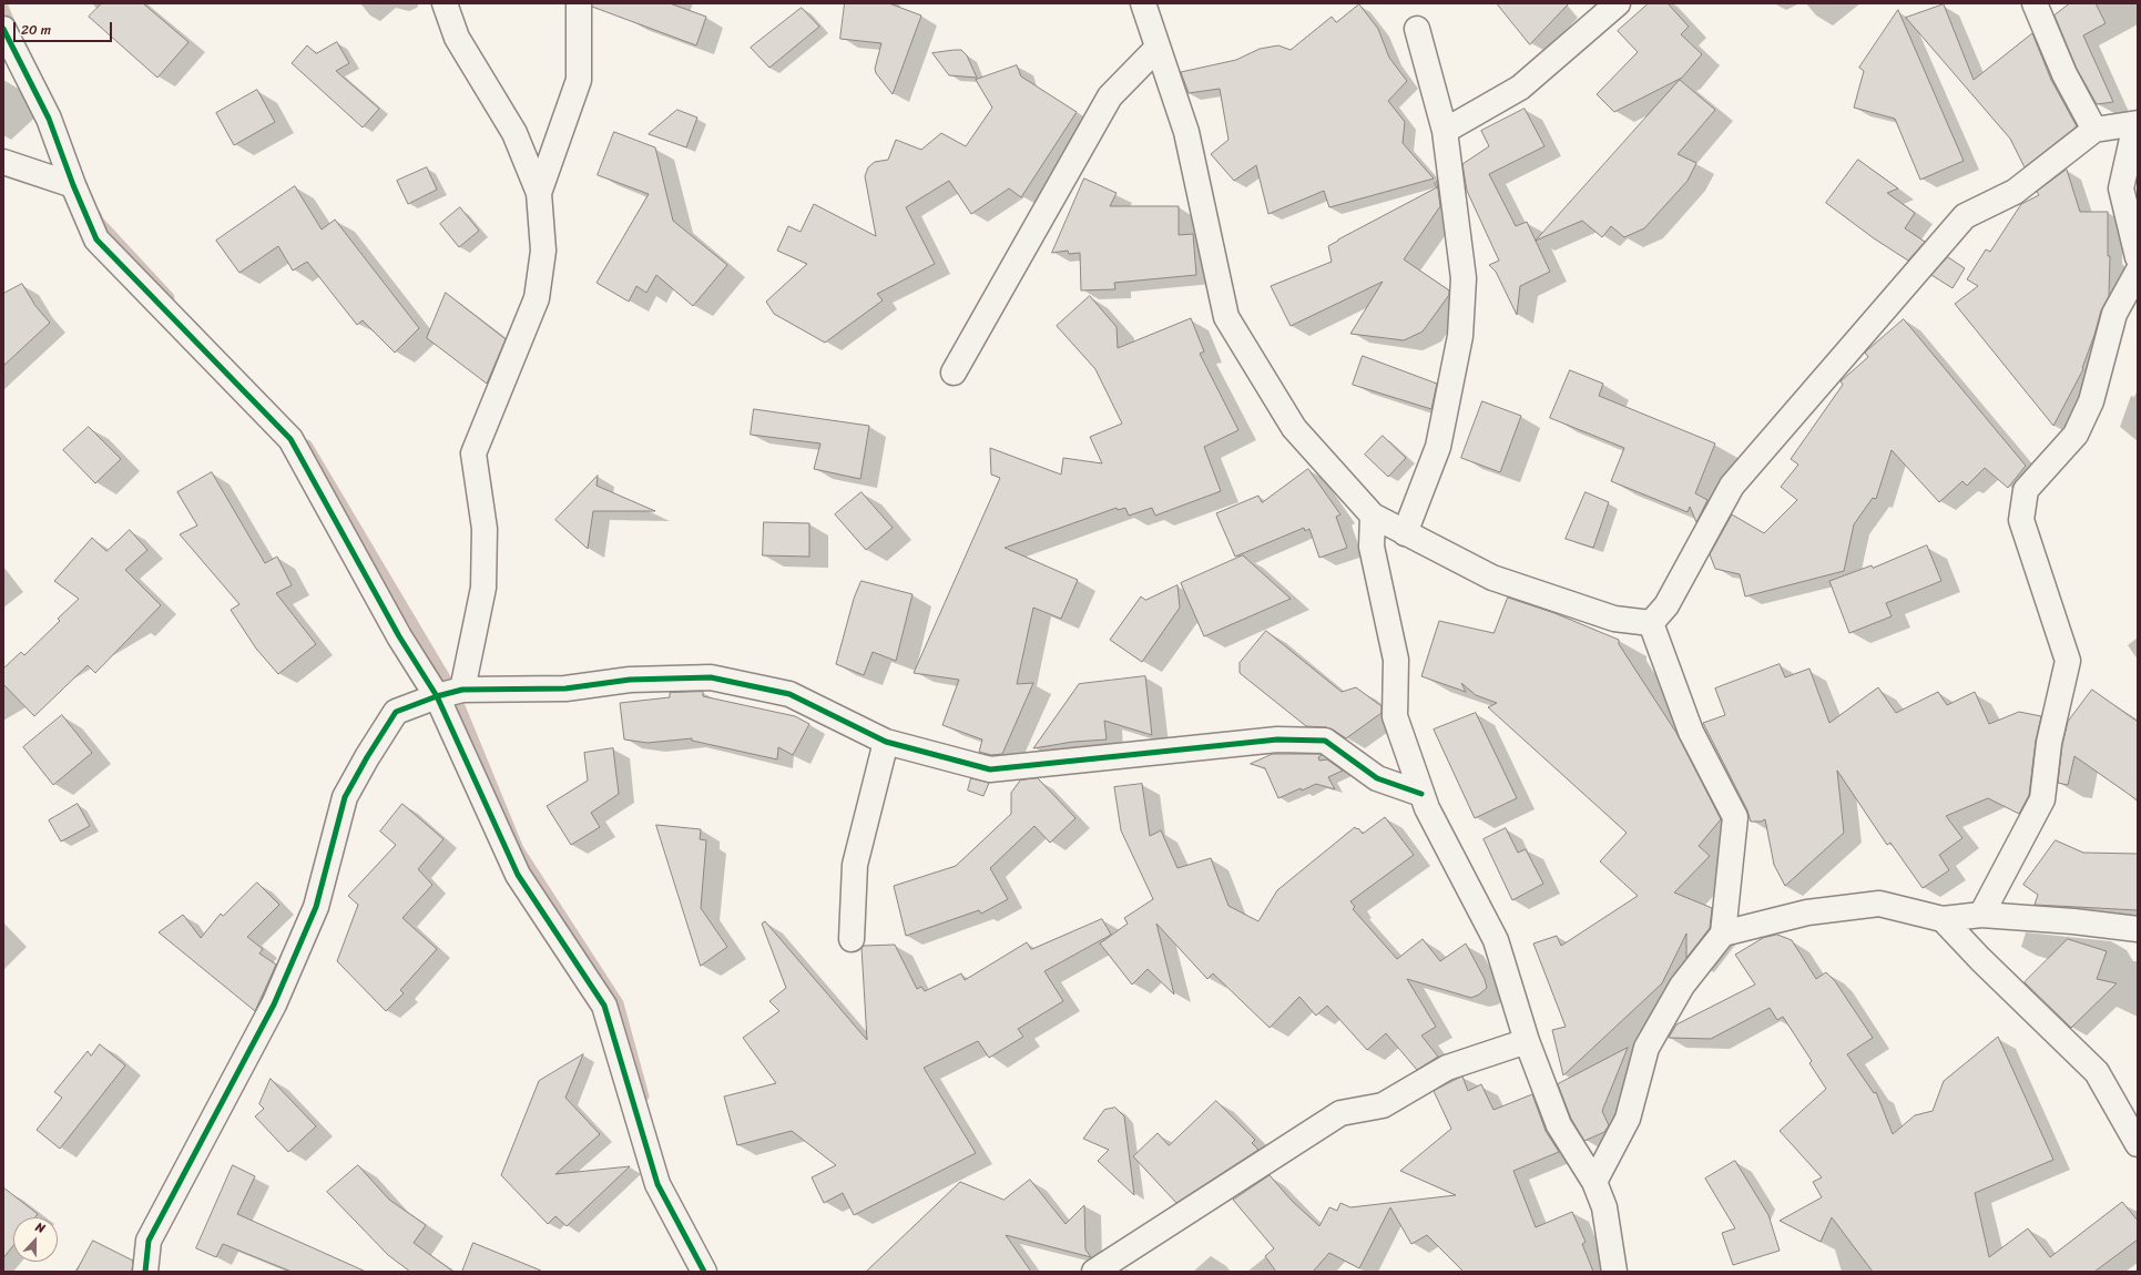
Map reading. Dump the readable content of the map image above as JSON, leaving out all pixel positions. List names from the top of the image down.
{
  "scale_bar": "20 m",
  "north": "top"
}
